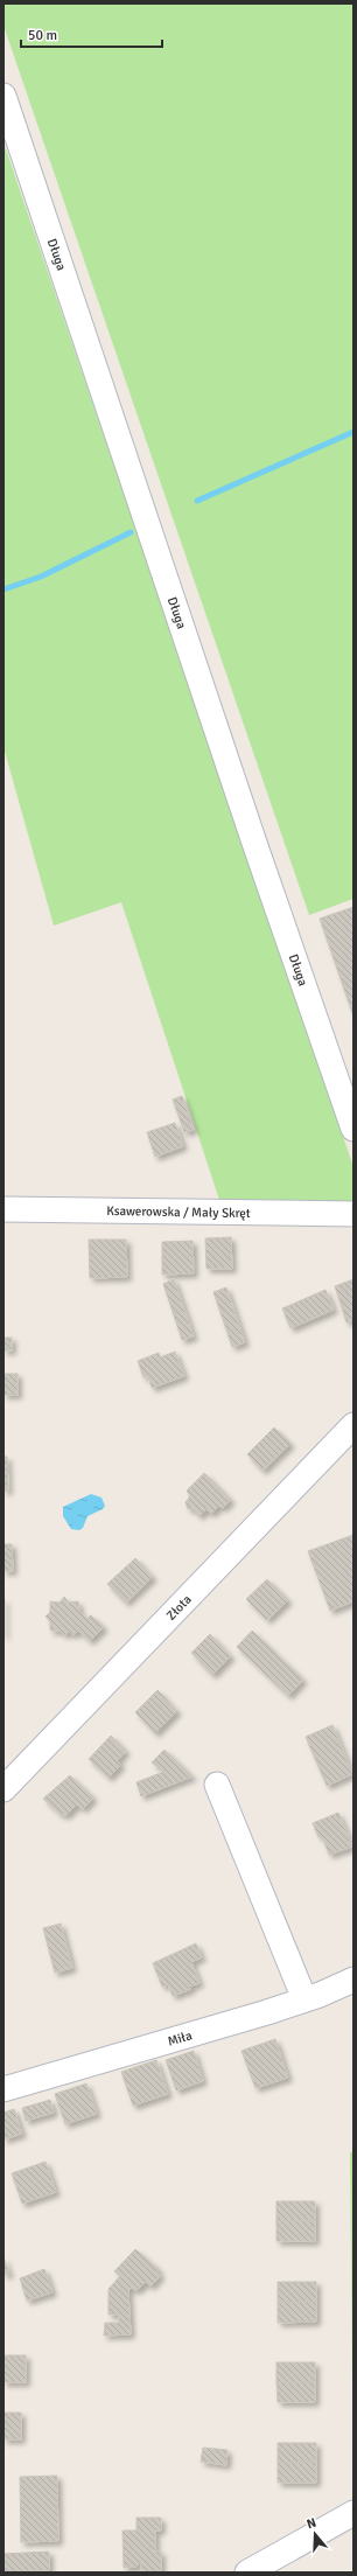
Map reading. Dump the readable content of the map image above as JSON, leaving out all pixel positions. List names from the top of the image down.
{
  "streets": {
    "street": [
      "Długa",
      "Ksawerowska / Mały Skręt",
      "Złota",
      "Miła"
    ]
  },
  "scale_bar": "50 m",
  "north": "top"
}
